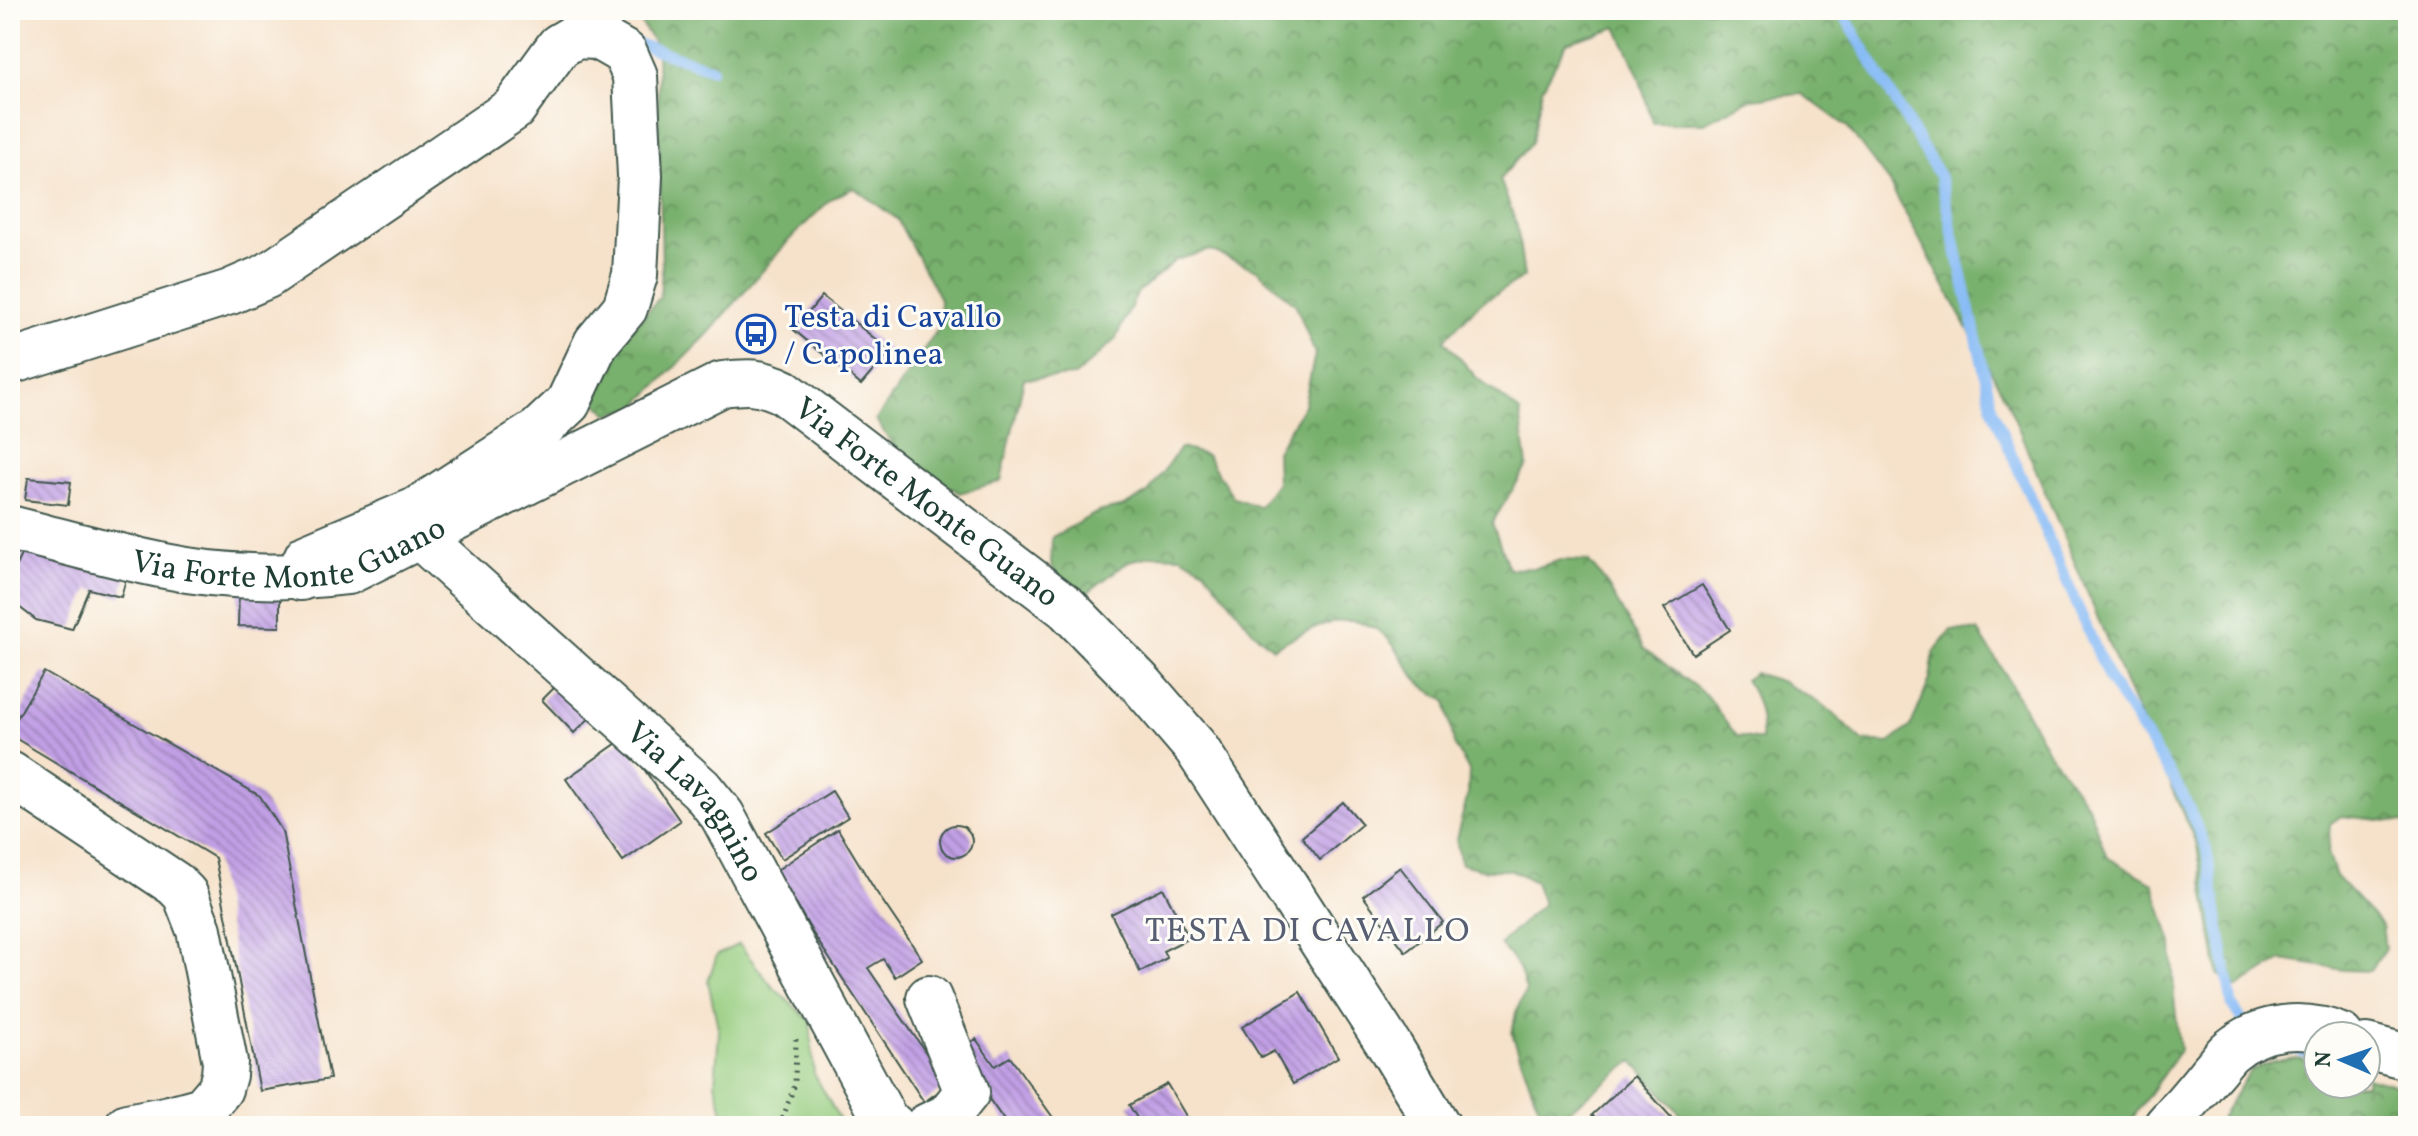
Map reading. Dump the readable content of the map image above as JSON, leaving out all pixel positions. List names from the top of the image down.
{
  "streets": {
    "street": ["Via Forte Monte Guano", "Via Lavagnino"]
  },
  "crossings": [
    ["Via Forte Monte Guano", "Via Lavagnino"]
  ],
  "districts": ["TESTA DI CAVALLO"],
  "places": {
    "bus stop": ["Testa di Cavallo / Capolinea"]
  },
  "north": "left"
}
